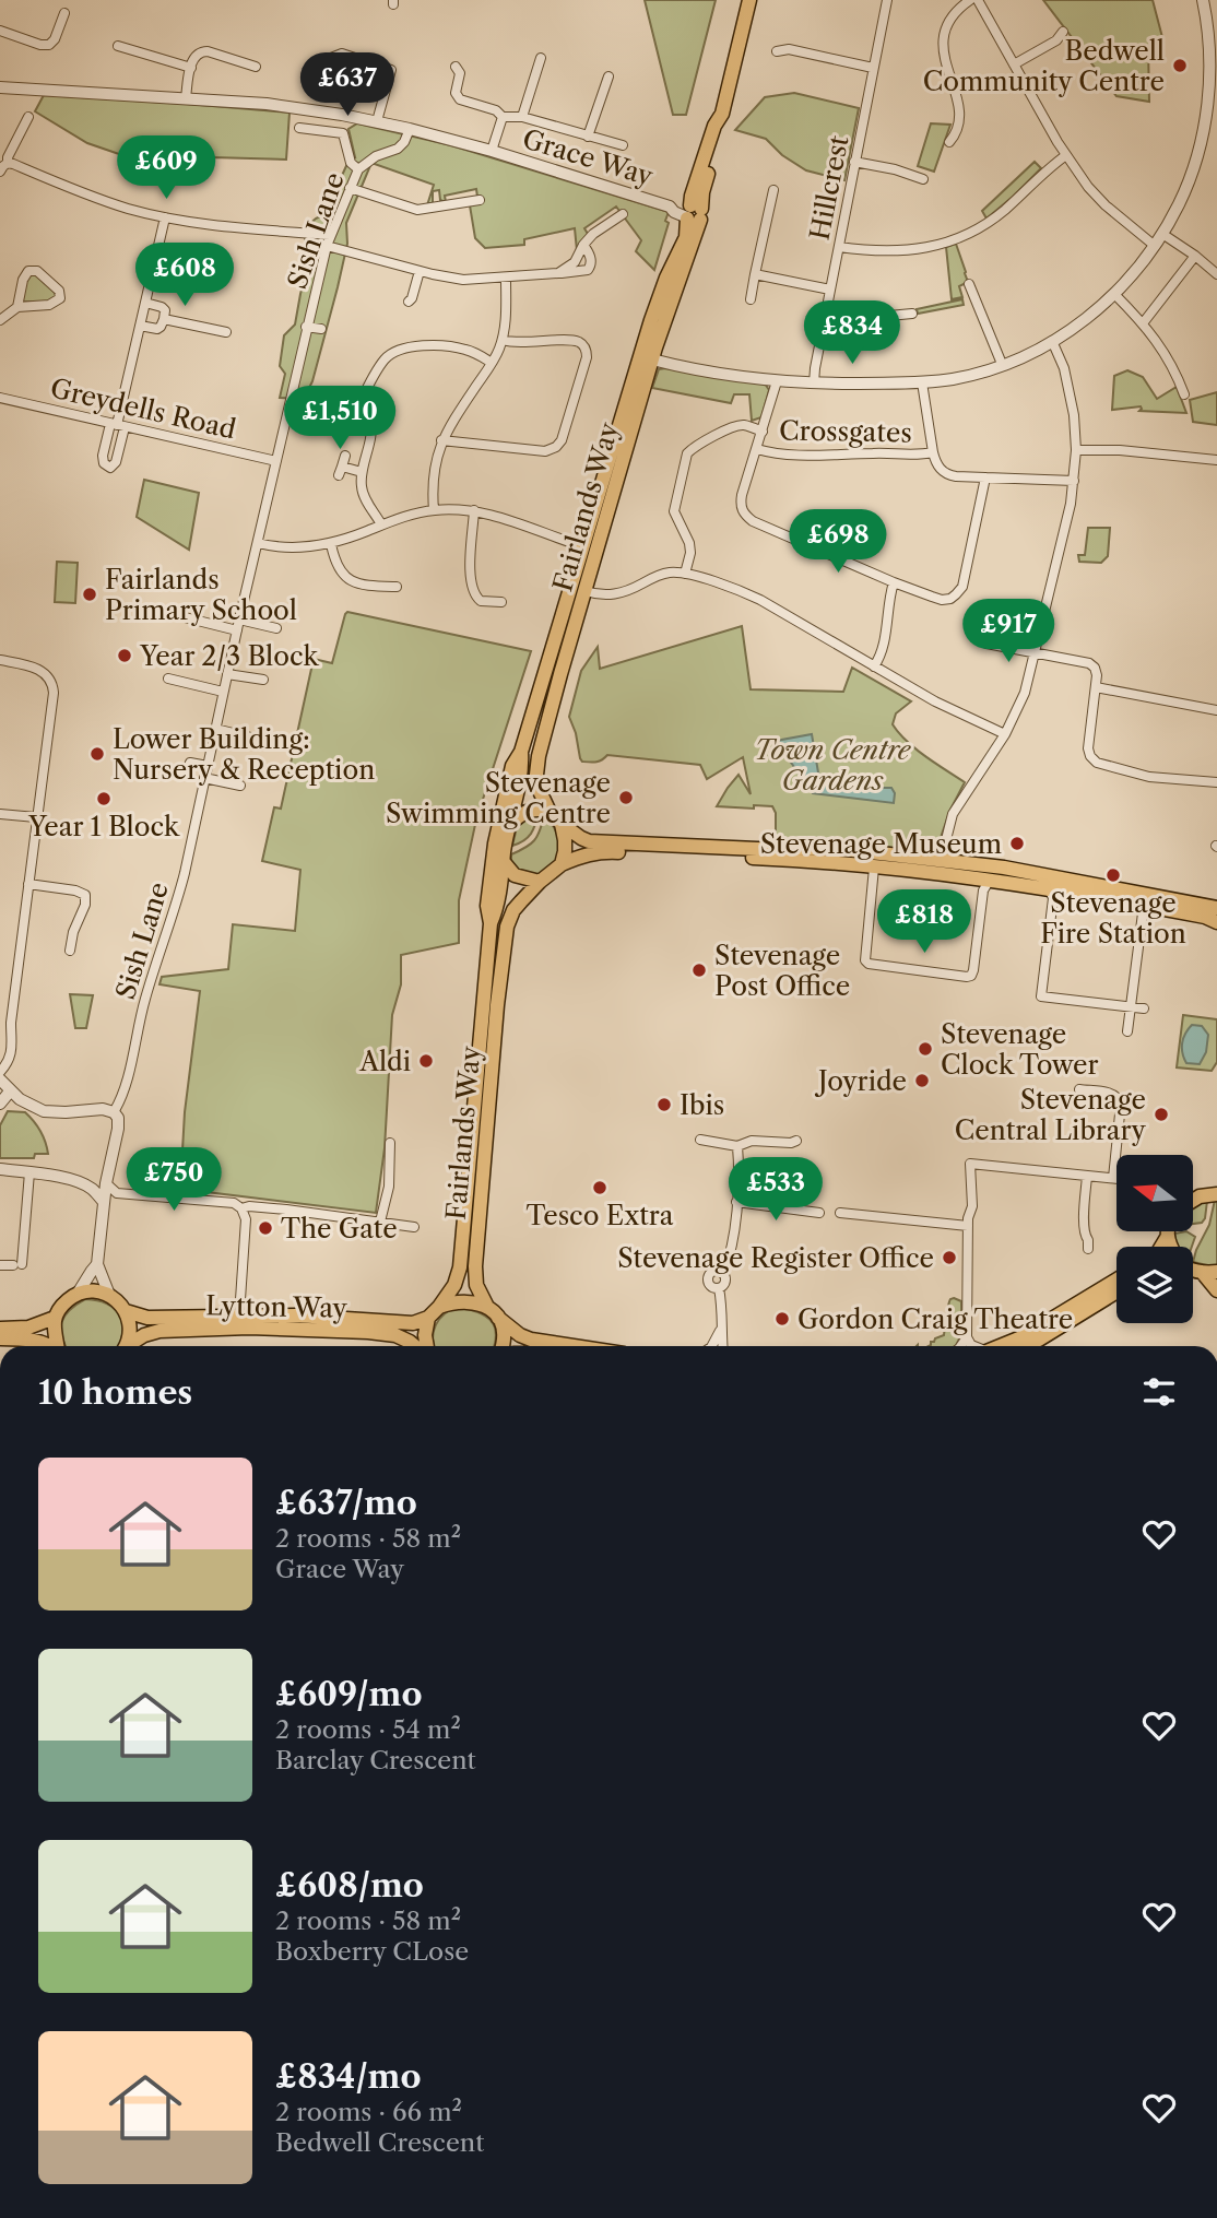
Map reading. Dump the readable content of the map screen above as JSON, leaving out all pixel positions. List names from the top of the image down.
{
  "streets": {
    "main road": ["Fairlands Way", "Lytton Way"],
    "street": [
      "Grace Way",
      "Hillcrest",
      "Sish Lane",
      "Greydells Road",
      "Crossgates"
    ]
  },
  "crossings": [
    ["Grace Way", "Sish Lane"],
    ["Grace Way", "Fairlands Way"],
    ["Sish Lane", "Greydells Road"]
  ],
  "parks": ["Town Centre Gardens"],
  "places": [
    "Bedwell Community Centre",
    "Fairlands Primary School",
    "Year 2/3 Block",
    "Lower Building: Nursery & Reception",
    "Stevenage Swimming Centre",
    "Year 1 Block",
    "Stevenage Museum",
    "Stevenage Fire Station",
    "Stevenage Post Office",
    "Stevenage Clock Tower",
    "Aldi",
    "Joyride",
    "Ibis",
    "Stevenage Central Library",
    "Tesco Extra",
    "The Gate",
    "Stevenage Register Office",
    "Gordon Craig Theatre"
  ],
  "north": "left",
  "page": {
    "price": [
      "£637",
      "£609",
      "£608",
      "£834",
      "£1,510",
      "£698",
      "£917",
      "£818",
      "£750",
      "£533"
    ],
    "heading": "10 homes",
    "list": [
      {
        "name": "£637/mo",
        "note": "2 rooms · 58 m² · Grace Way"
      },
      {
        "name": "£609/mo",
        "note": "2 rooms · 54 m² · Barclay Crescent"
      },
      {
        "name": "£608/mo",
        "note": "2 rooms · 58 m² · Boxberry CLose"
      },
      {
        "name": "£834/mo",
        "note": "2 rooms · 66 m² · Bedwell Crescent"
      }
    ]
  }
}
